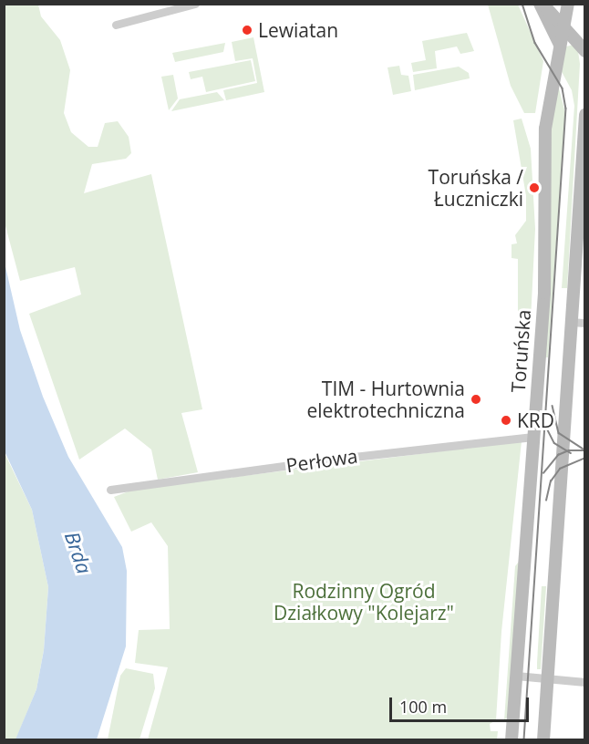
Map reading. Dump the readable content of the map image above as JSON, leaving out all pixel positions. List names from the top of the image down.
{
  "streets": {
    "main road": ["Toruńska"],
    "street": ["Perłowa"]
  },
  "crossings": [
    ["Toruńska", "Perłowa"]
  ],
  "water": ["Brda"],
  "parks": ["Rodzinny Ogród Działkowy \"Kolejarz\""],
  "places": [
    "Lewiatan",
    "Toruńska / Łuczniczki",
    "TIM - Hurtownia elektrotechniczna",
    "KRD"
  ],
  "scale_bar": "100 m"
}
